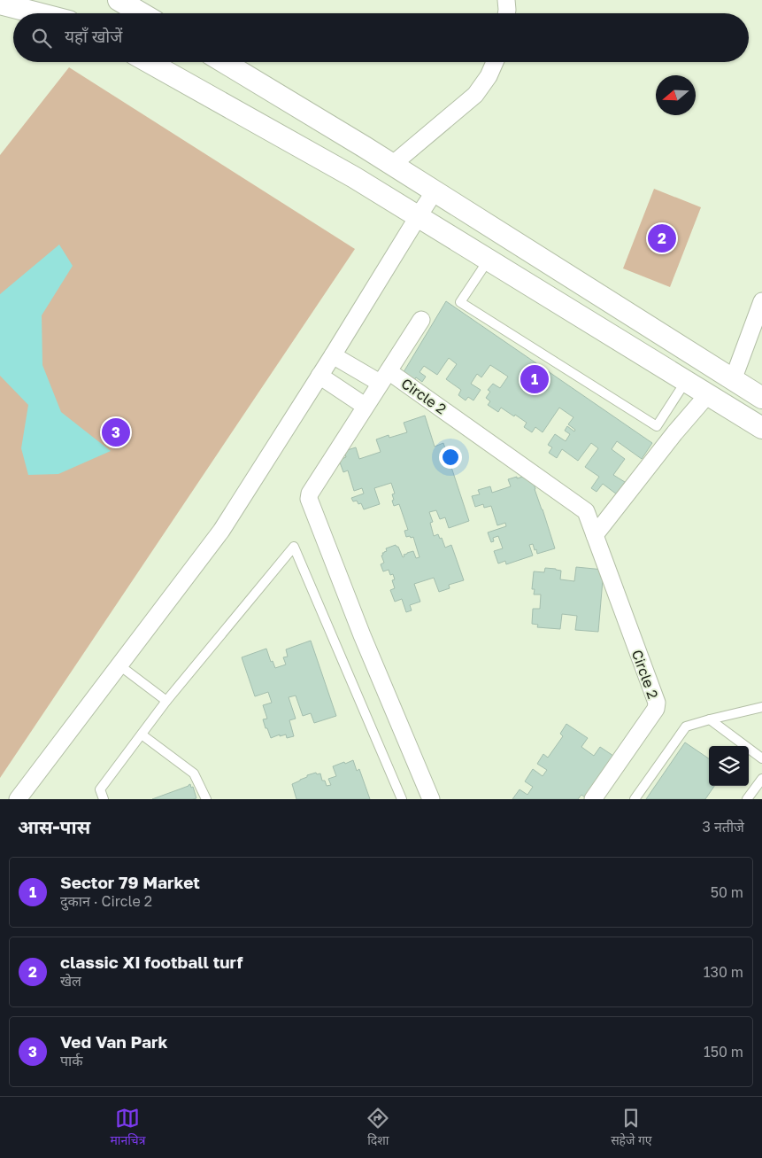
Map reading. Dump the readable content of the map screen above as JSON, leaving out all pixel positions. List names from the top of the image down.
{
  "streets": {
    "street": ["Circle 2"]
  },
  "north": "left",
  "page": {
    "search": "यहाँ खोजें",
    "pins": ["2", "1", "3"],
    "heading": ["आस-पास", "3 नतीजे"],
    "list": [
      {
        "mark": "1",
        "name": "Sector 79 Market",
        "note": "दुकान · Circle 2",
        "value": "50 m"
      },
      {
        "mark": "2",
        "name": "classic XI football turf",
        "note": "खेल",
        "value": "130 m"
      },
      {
        "mark": "3",
        "name": "Ved Van Park",
        "note": "पार्क",
        "value": "150 m"
      }
    ],
    "nav": ["मानचित्र", "दिशा", "सहेजे गए"]
  }
}
